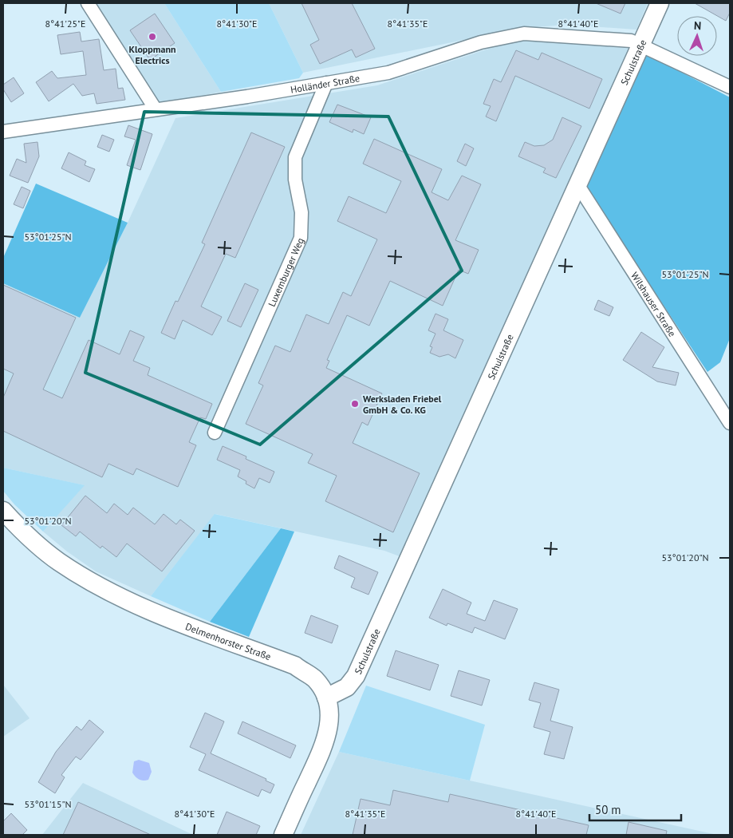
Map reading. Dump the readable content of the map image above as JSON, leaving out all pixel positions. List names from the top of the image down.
{
  "streets": {
    "street": [
      "Schulstraße",
      "Holländer Straße",
      "Luxemburger Weg",
      "Wilshauser Straße",
      "Delmenhorster Straße"
    ]
  },
  "crossings": [
    ["Schulstraße", "Holländer Straße"],
    ["Schulstraße", "Wilshauser Straße"],
    ["Schulstraße", "Delmenhorster Straße"],
    ["Holländer Straße", "Luxemburger Weg"]
  ],
  "places": ["Kloppmann Electrics", "Werksladen Friebel GmbH & Co. KG"],
  "scale_bar": "50 m",
  "north": "top",
  "coordinates": [
    "8°41'25\"E",
    "8°41'30\"E",
    "8°41'35\"E",
    "8°41'40\"E",
    "53°01'25\"N",
    "53°01'20\"N",
    "53°01'15\"N"
  ]
}
